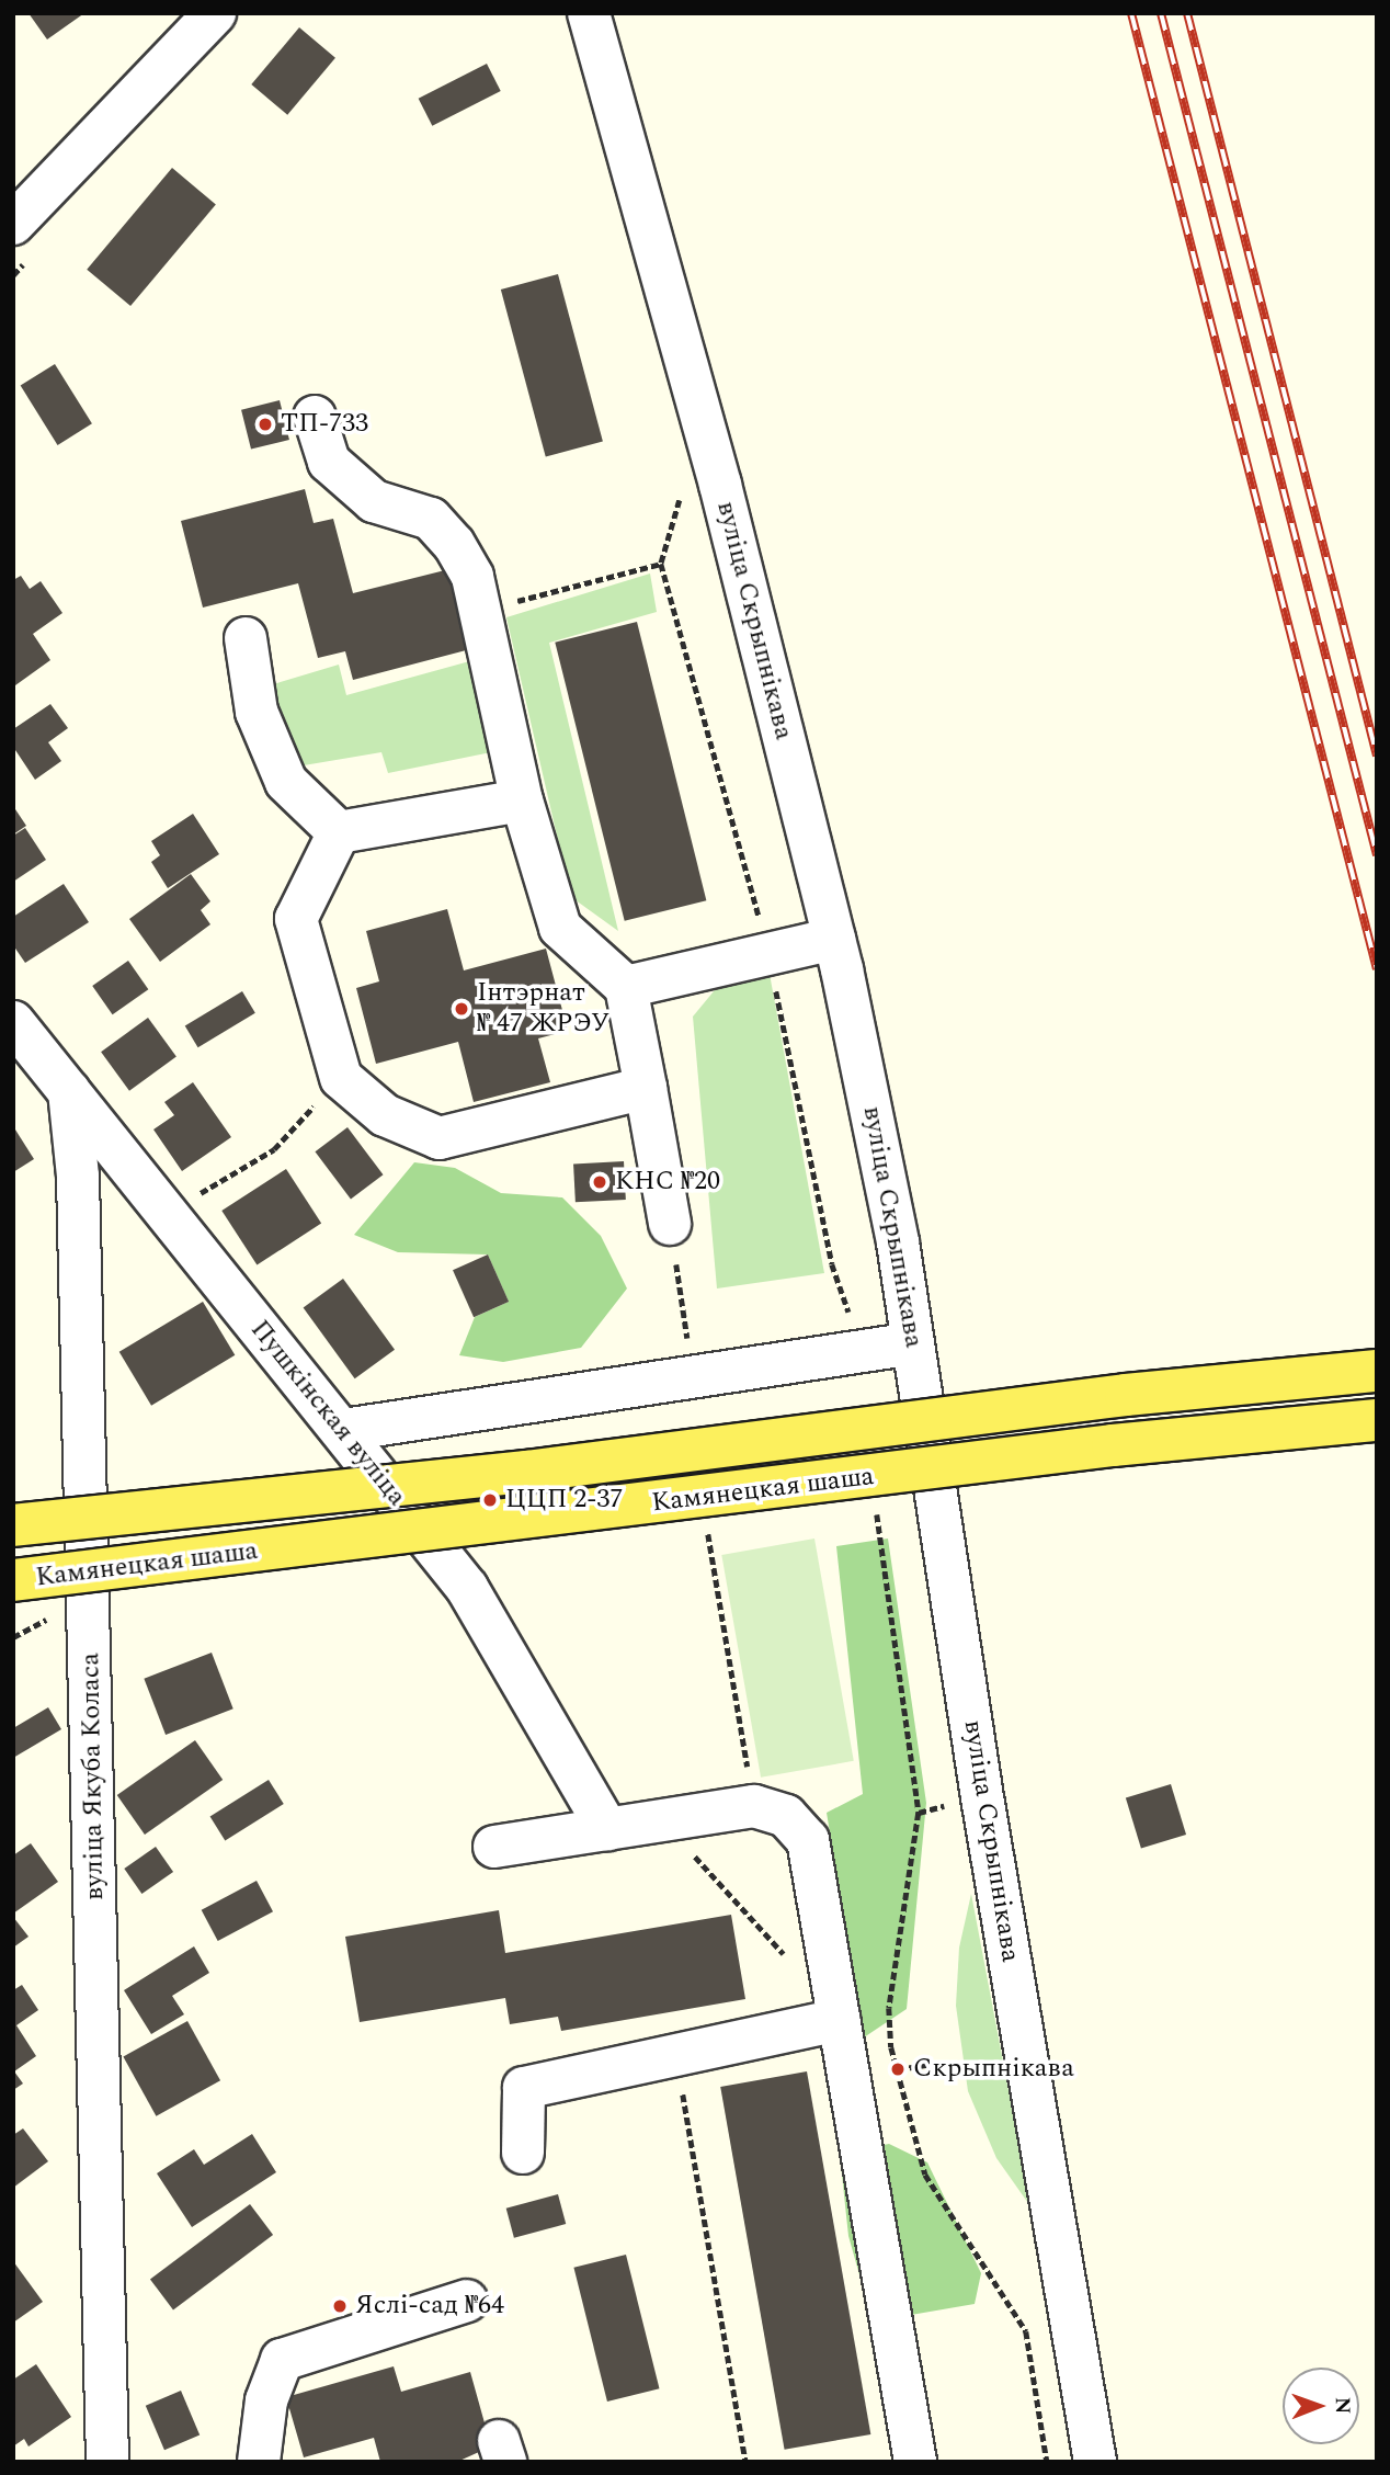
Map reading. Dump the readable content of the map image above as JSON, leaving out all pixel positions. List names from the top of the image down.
{
  "streets": {
    "main road": ["Камянецкая шаша"],
    "street": ["вуліца Скрыпнікава", "Пушкінская вуліца", "вуліца Якуба Коласа"]
  },
  "crossings": [
    ["Пушкінская вуліца", "вуліца Якуба Коласа"]
  ],
  "places": [
    "ТП-733",
    "Інтэрнат № 47 ЖРЭУ",
    "КНС №20",
    "ЦЦП 2-37",
    "Скрыпнікава",
    "Яслі-сад №64"
  ],
  "north": "right"
}
